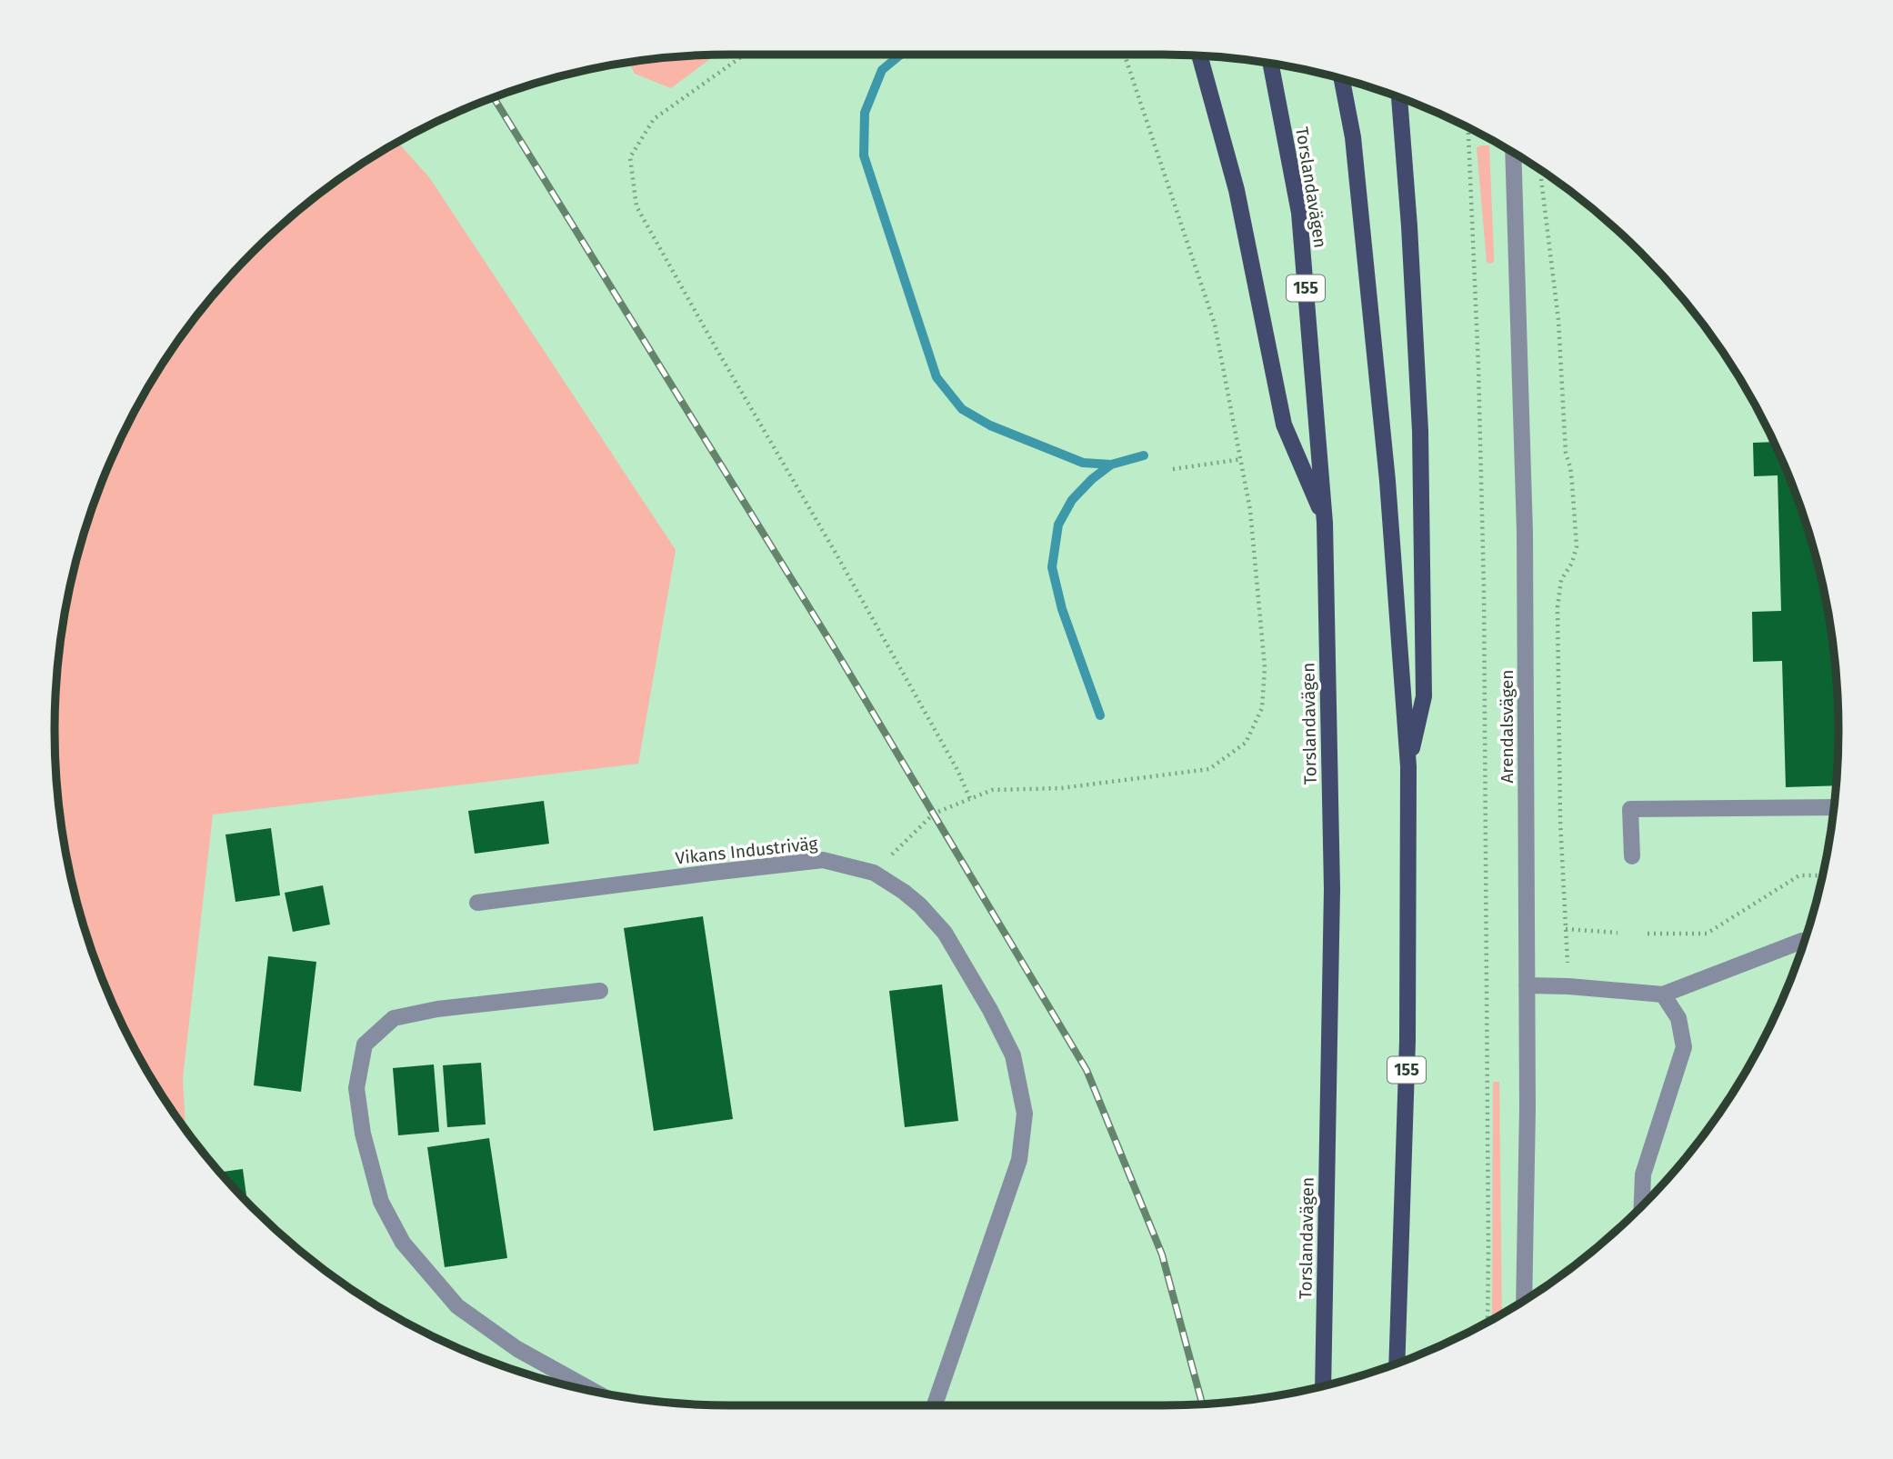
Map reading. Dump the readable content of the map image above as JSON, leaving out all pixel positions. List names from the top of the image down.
{
  "streets": {
    "main road": ["Torslandavägen", "155"],
    "street": ["Arendalsvägen", "Vikans Industriväg"]
  }
}
